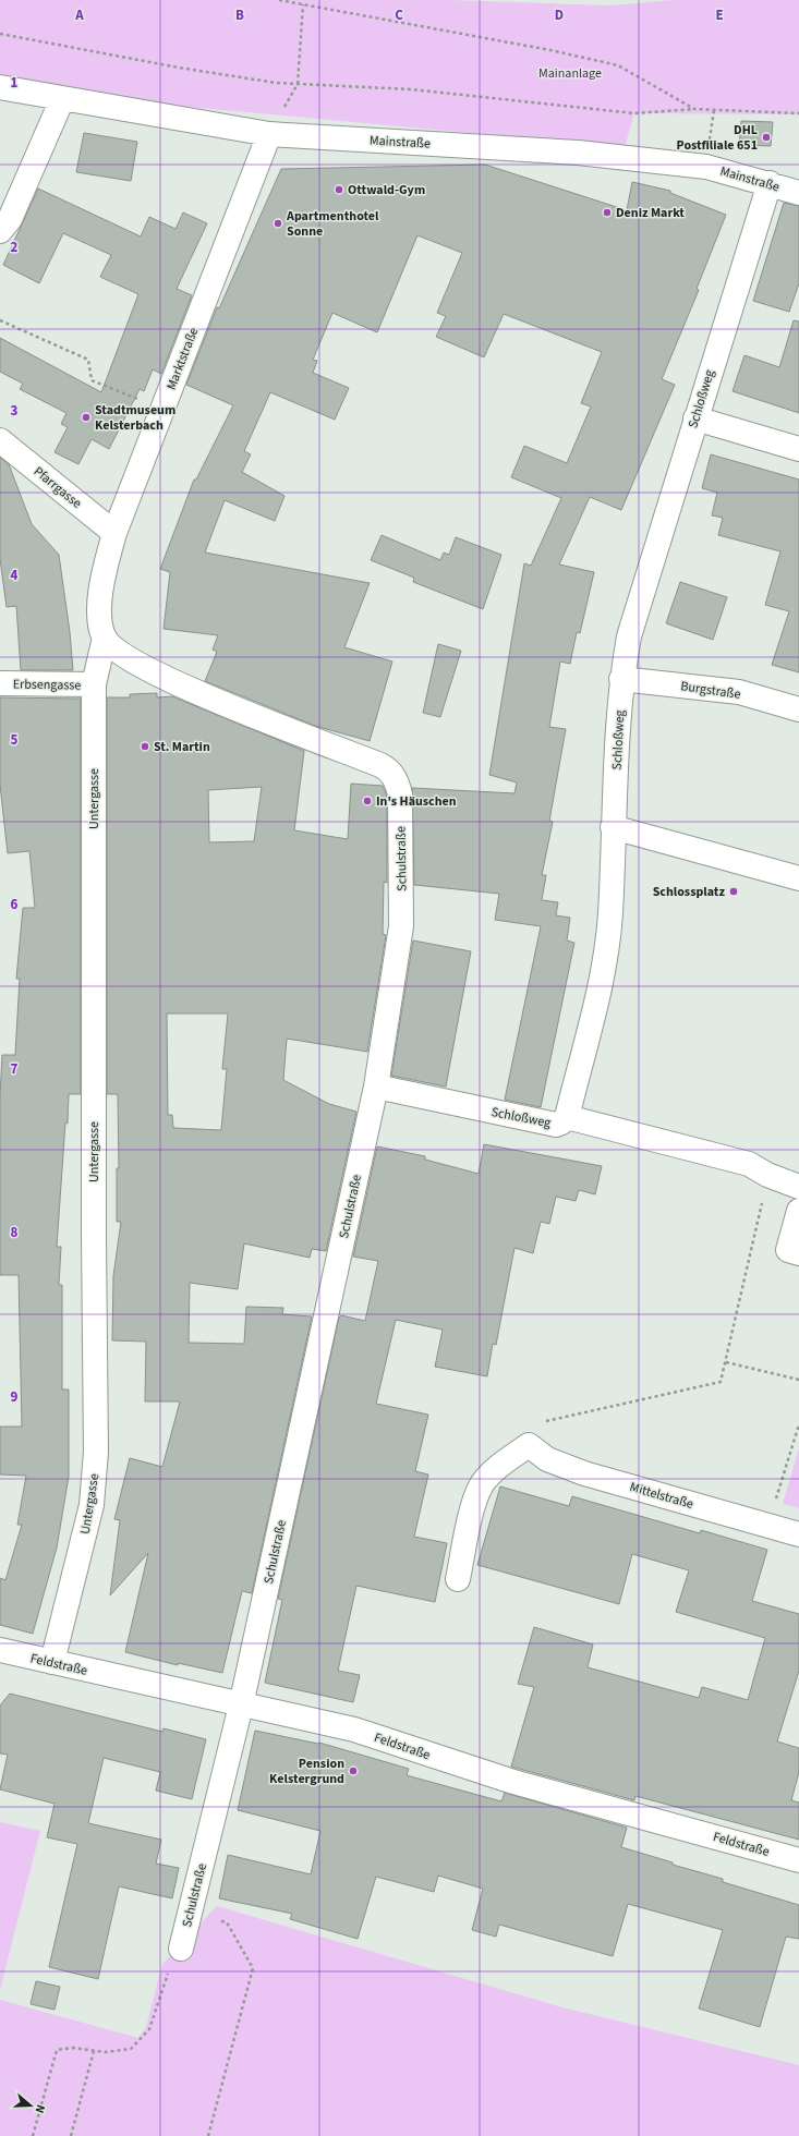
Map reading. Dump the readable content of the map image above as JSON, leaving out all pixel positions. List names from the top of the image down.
{
  "streets": {
    "street": [
      "Mainstraße",
      "Marktstraße",
      "Schloßweg",
      "Pfarrgasse",
      "Erbsengasse",
      "Burgstraße",
      "Untergasse",
      "Schulstraße",
      "Mittelstraße",
      "Feldstraße"
    ]
  },
  "crossings": [
    ["Mainstraße", "Marktstraße"],
    ["Mainstraße", "Schloßweg"],
    ["Marktstraße", "Pfarrgasse"],
    ["Marktstraße", "Untergasse"],
    ["Marktstraße", "Schulstraße"],
    ["Schloßweg", "Burgstraße"],
    ["Schloßweg", "Schulstraße"],
    ["Erbsengasse", "Untergasse"],
    ["Untergasse", "Schulstraße"],
    ["Untergasse", "Feldstraße"],
    ["Schulstraße", "Feldstraße"]
  ],
  "parks": ["Mainanlage"],
  "places": [
    "DHL Postfiliale 651",
    "Ottwald-Gym",
    "Deniz Markt",
    "Apartmenthotel Sonne",
    "Stadtmuseum Kelsterbach",
    "St. Martin",
    "In's Häuschen",
    "Schlossplatz",
    "Pension Kelstergrund"
  ],
  "north": "right",
  "grid": {
    "columns": [
      "A",
      "B",
      "C",
      "D",
      "E"
    ],
    "rows": [
      "1",
      "2",
      "3",
      "4",
      "5",
      "6",
      "7",
      "8",
      "9"
    ]
  }
}
